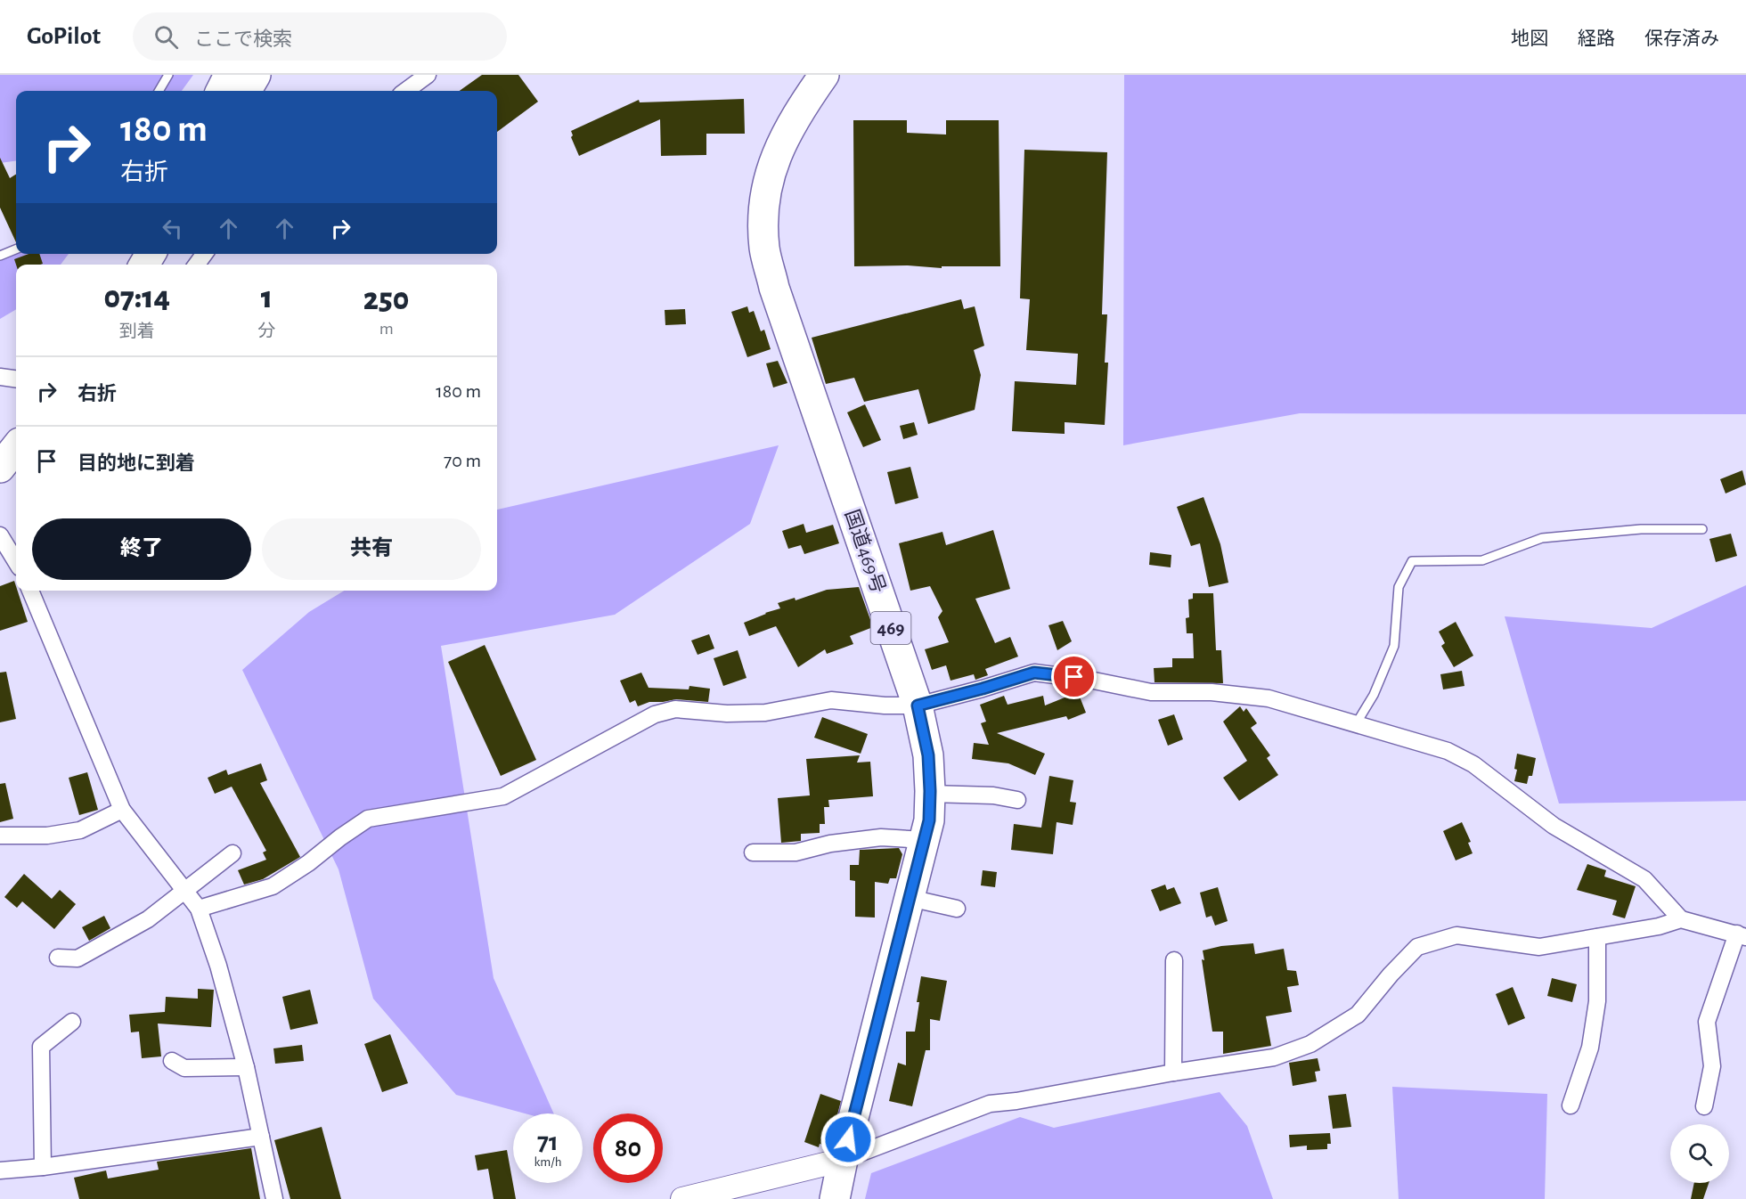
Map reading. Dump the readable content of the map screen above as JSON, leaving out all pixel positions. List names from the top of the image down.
{
  "streets": {
    "highway": ["国道469号", "469"]
  },
  "page": {
    "header": "GoPilot",
    "search": "ここで検索",
    "nav": ["地図", "経路", "保存済み"],
    "turn": ["180 m", "右折"],
    "eta": [
      "07:14",
      "到着",
      "1",
      "分",
      "250",
      "m"
    ],
    "list": [
      {
        "name": "右折",
        "value": "180 m"
      },
      {
        "name": "目的地に到着",
        "value": "70 m"
      }
    ],
    "buttons": ["終了", "共有"],
    "speed": "71 km/h",
    "limit": "80"
  }
}
